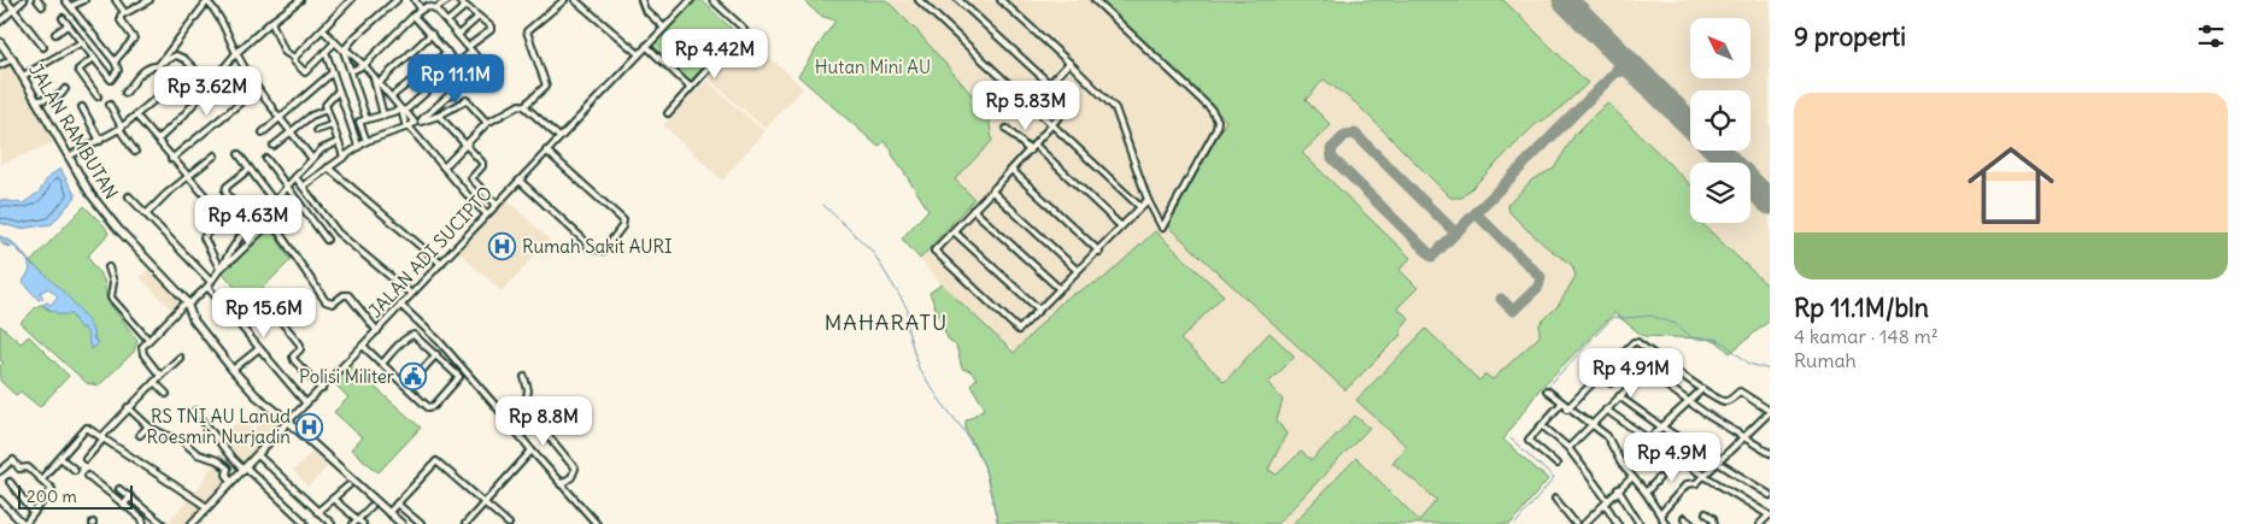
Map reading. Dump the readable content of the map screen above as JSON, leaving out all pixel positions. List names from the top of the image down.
{
  "streets": {
    "main road": ["JALAN RAMBUTAN", "JALAN ADI SUCIPTO"]
  },
  "crossings": [
    ["JALAN RAMBUTAN", "JALAN ADI SUCIPTO"]
  ],
  "districts": ["MAHARATU"],
  "parks": ["Hutan Mini AU"],
  "places": {
    "hospital": ["Rumah Sakit AURI", "RS TNI AU Lanud Roesmin Nurjadin"],
    "public building": ["Polisi Militer"]
  },
  "scale_bar": "200 m",
  "north": "top left",
  "page": {
    "heading": "9 properti",
    "price": [
      "Rp 4.42M",
      "Rp 11.1M",
      "Rp 3.62M",
      "Rp 5.83M",
      "Rp 4.63M",
      "Rp 15.6M",
      "Rp 4.91M",
      "Rp 8.8M",
      "Rp 4.9M"
    ],
    "list": [
      {
        "name": "Rp 11.1M/bln",
        "note": "4 kamar · 148 m² · Rumah"
      }
    ],
    "scale": "200 m"
  }
}
